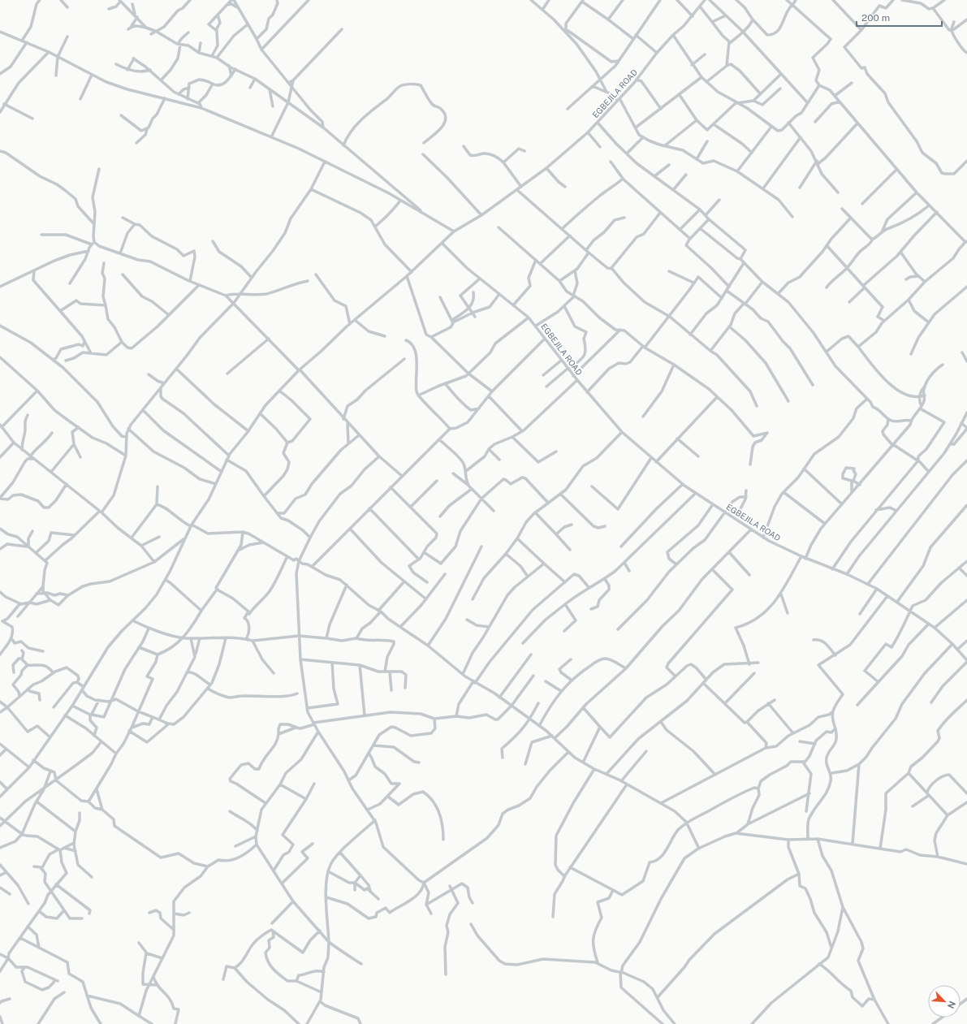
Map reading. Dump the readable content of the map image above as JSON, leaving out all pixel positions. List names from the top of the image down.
{
  "streets": {
    "street": ["EGBEJILA ROAD"]
  },
  "scale_bar": "200 m",
  "north": "bottom right"
}
